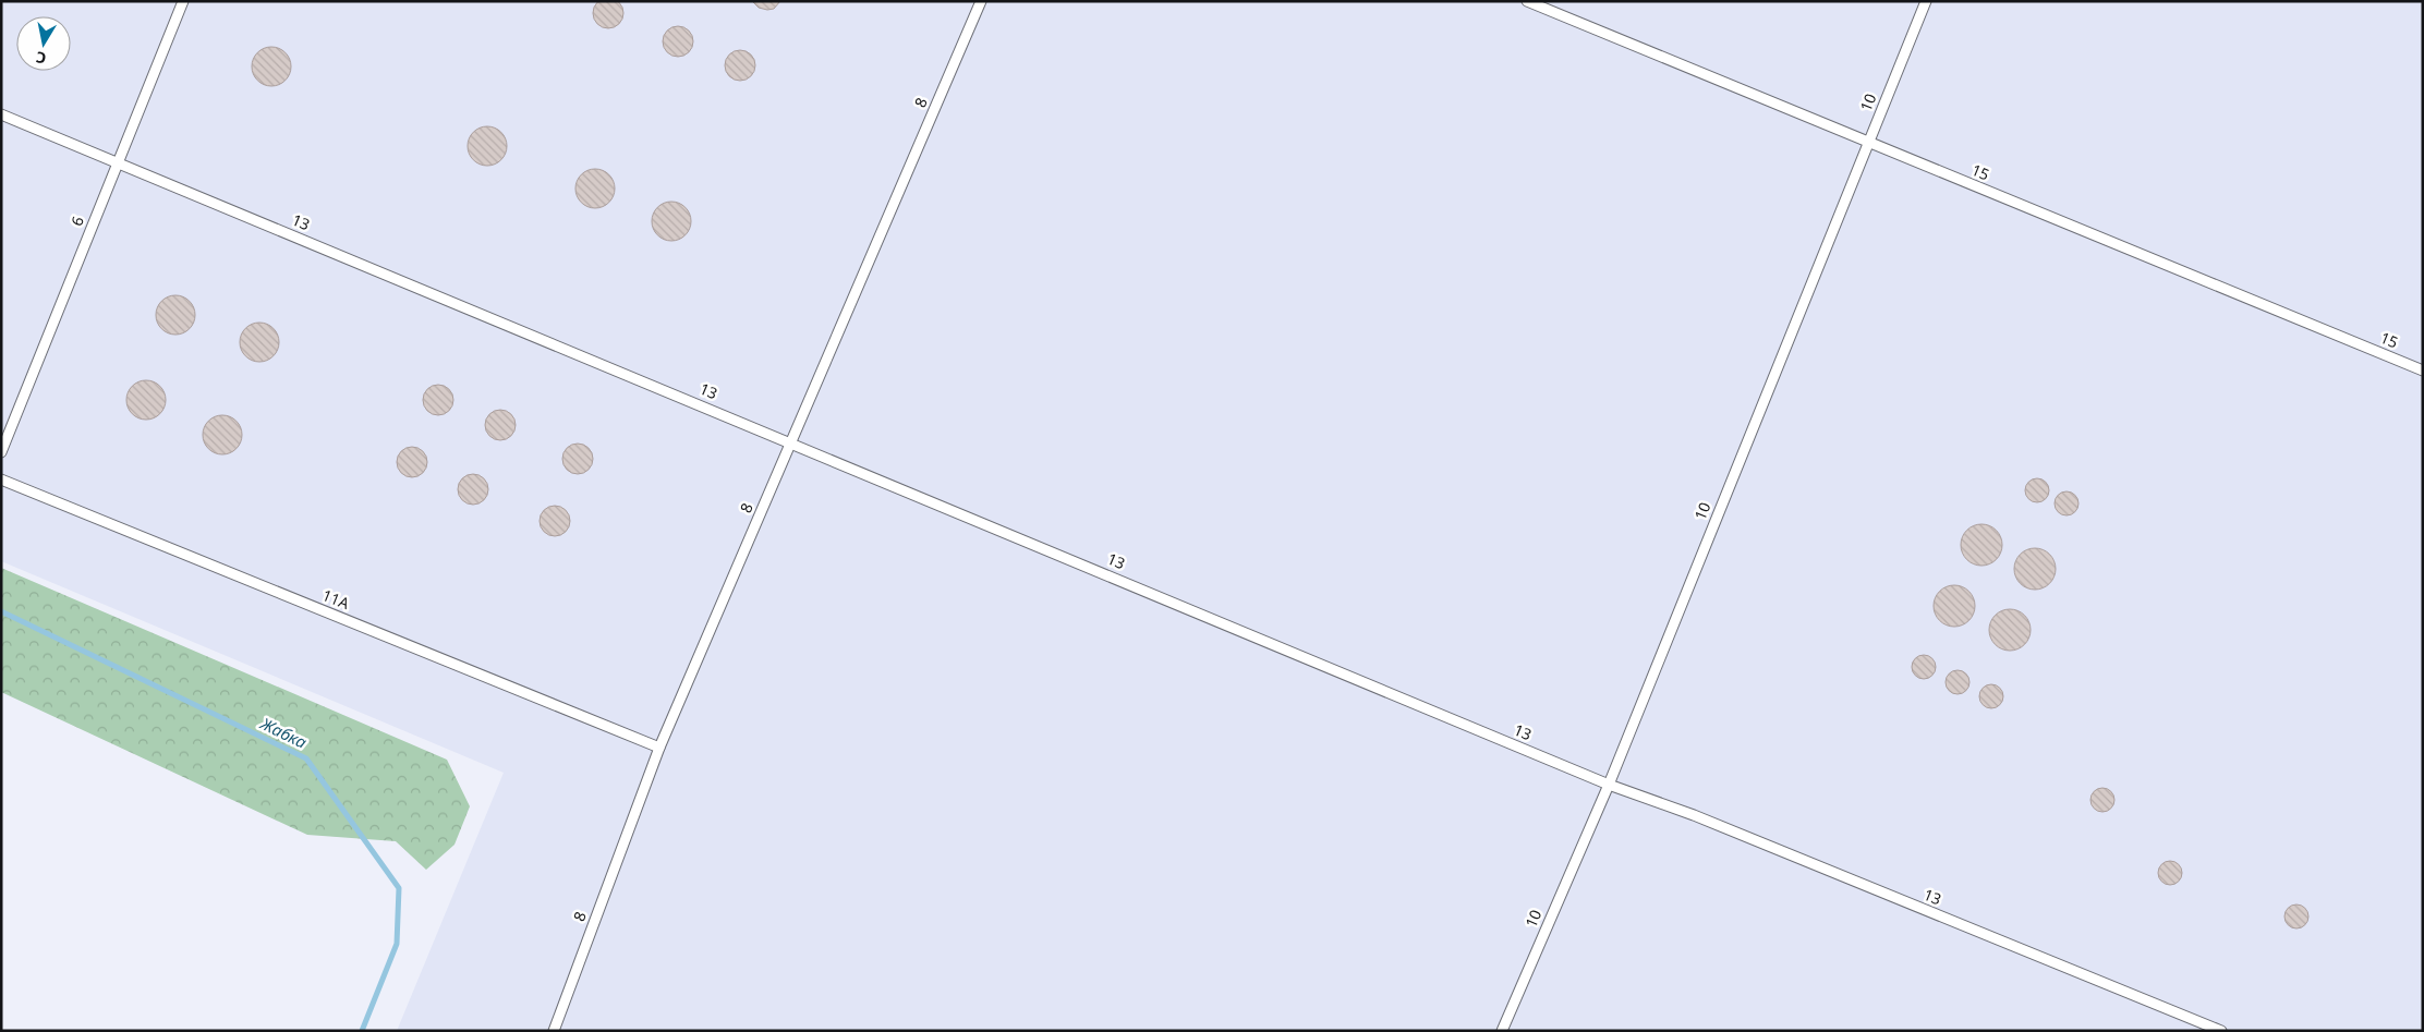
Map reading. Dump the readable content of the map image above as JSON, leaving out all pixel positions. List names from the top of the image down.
{
  "streets": {
    "lane": [
      "8",
      "10",
      "15",
      "6",
      "13",
      "11A"
    ]
  },
  "crossings": [
    ["8", "13"],
    ["8", "11A"],
    ["10", "15"],
    ["10", "13"],
    ["6", "13"]
  ],
  "water": ["Жабка"],
  "north": "bottom"
}
